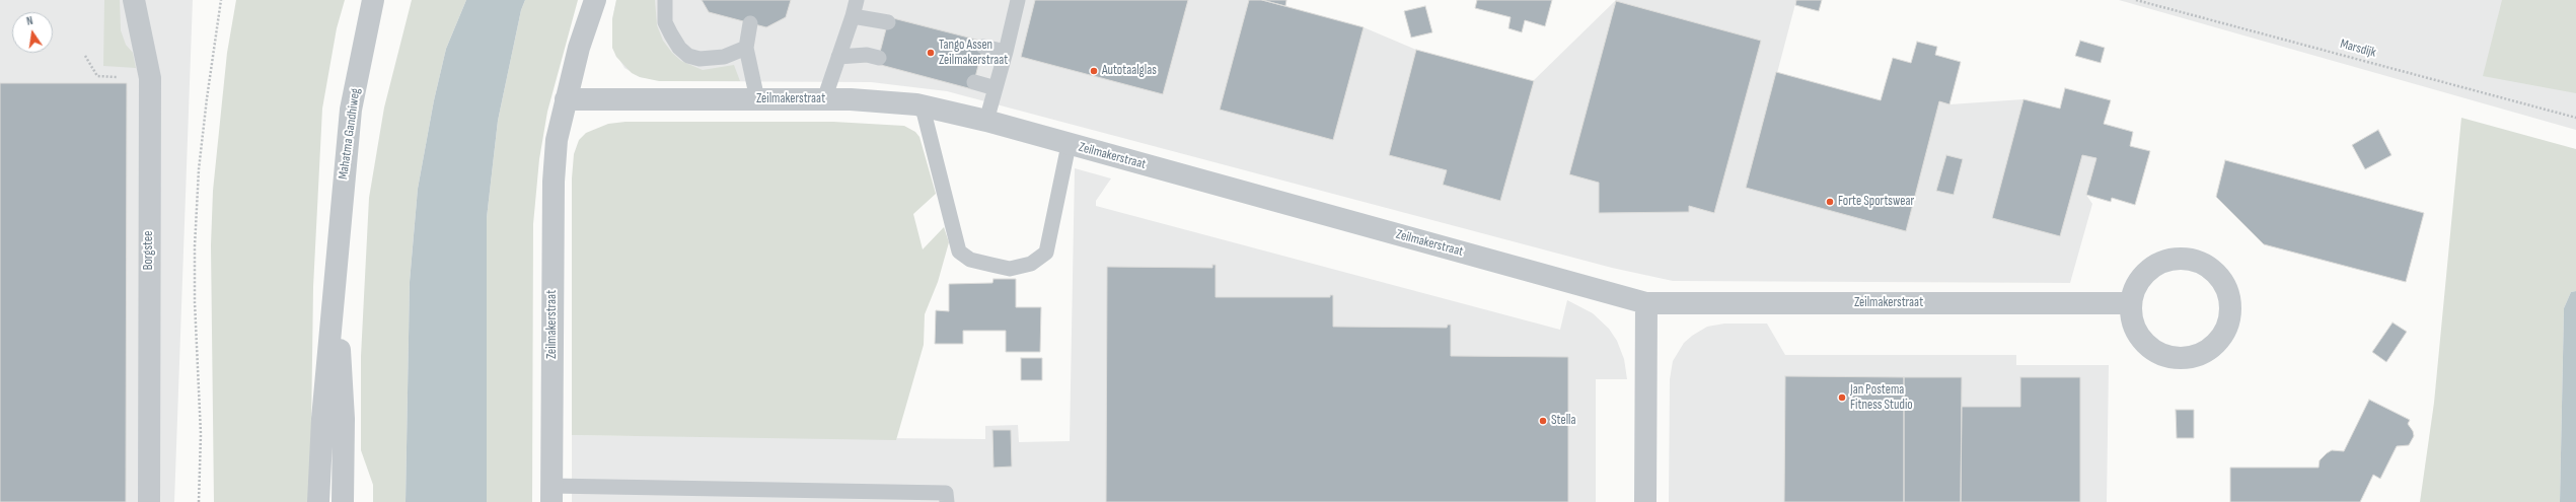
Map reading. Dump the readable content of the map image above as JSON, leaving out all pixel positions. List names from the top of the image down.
{
  "streets": {
    "street": ["Zeilmakerstraat", "Mahatma Gandhiweg", "Borgstee"],
    "path": ["Marsdijk"]
  },
  "places": [
    "Tango Assen Zeilmakerstraat",
    "Autotaalglas",
    "Forte Sportswear",
    "Jan Postema Fitness Studio",
    "Stella"
  ],
  "north": "top"
}
